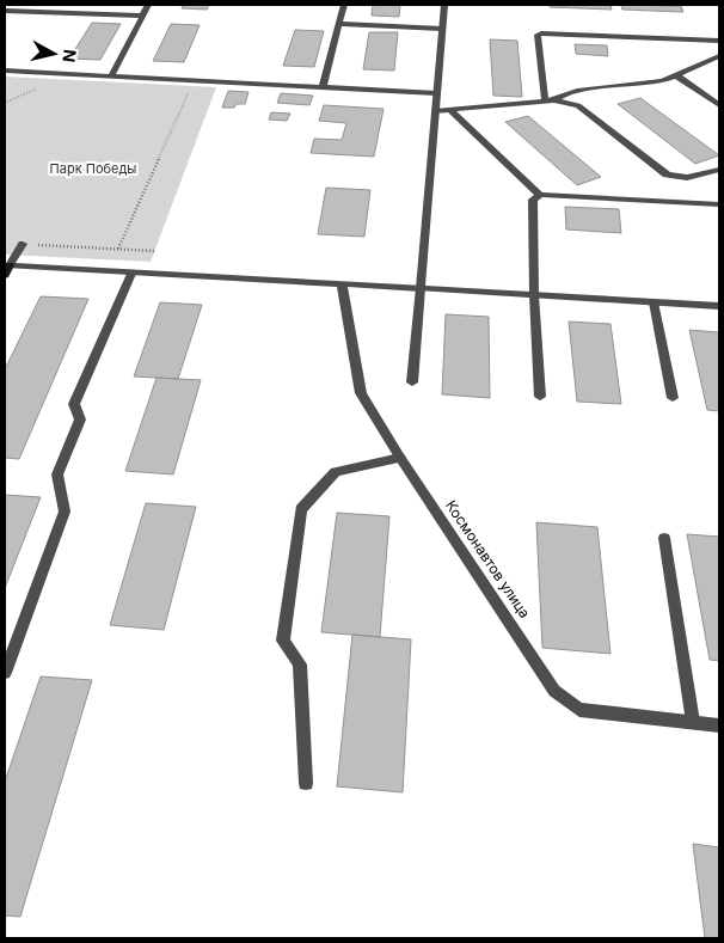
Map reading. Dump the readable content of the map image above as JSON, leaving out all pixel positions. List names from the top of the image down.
{
  "streets": {
    "street": ["Космонавтов улица"]
  },
  "parks": ["Парк Победы"],
  "north": "right"
}
